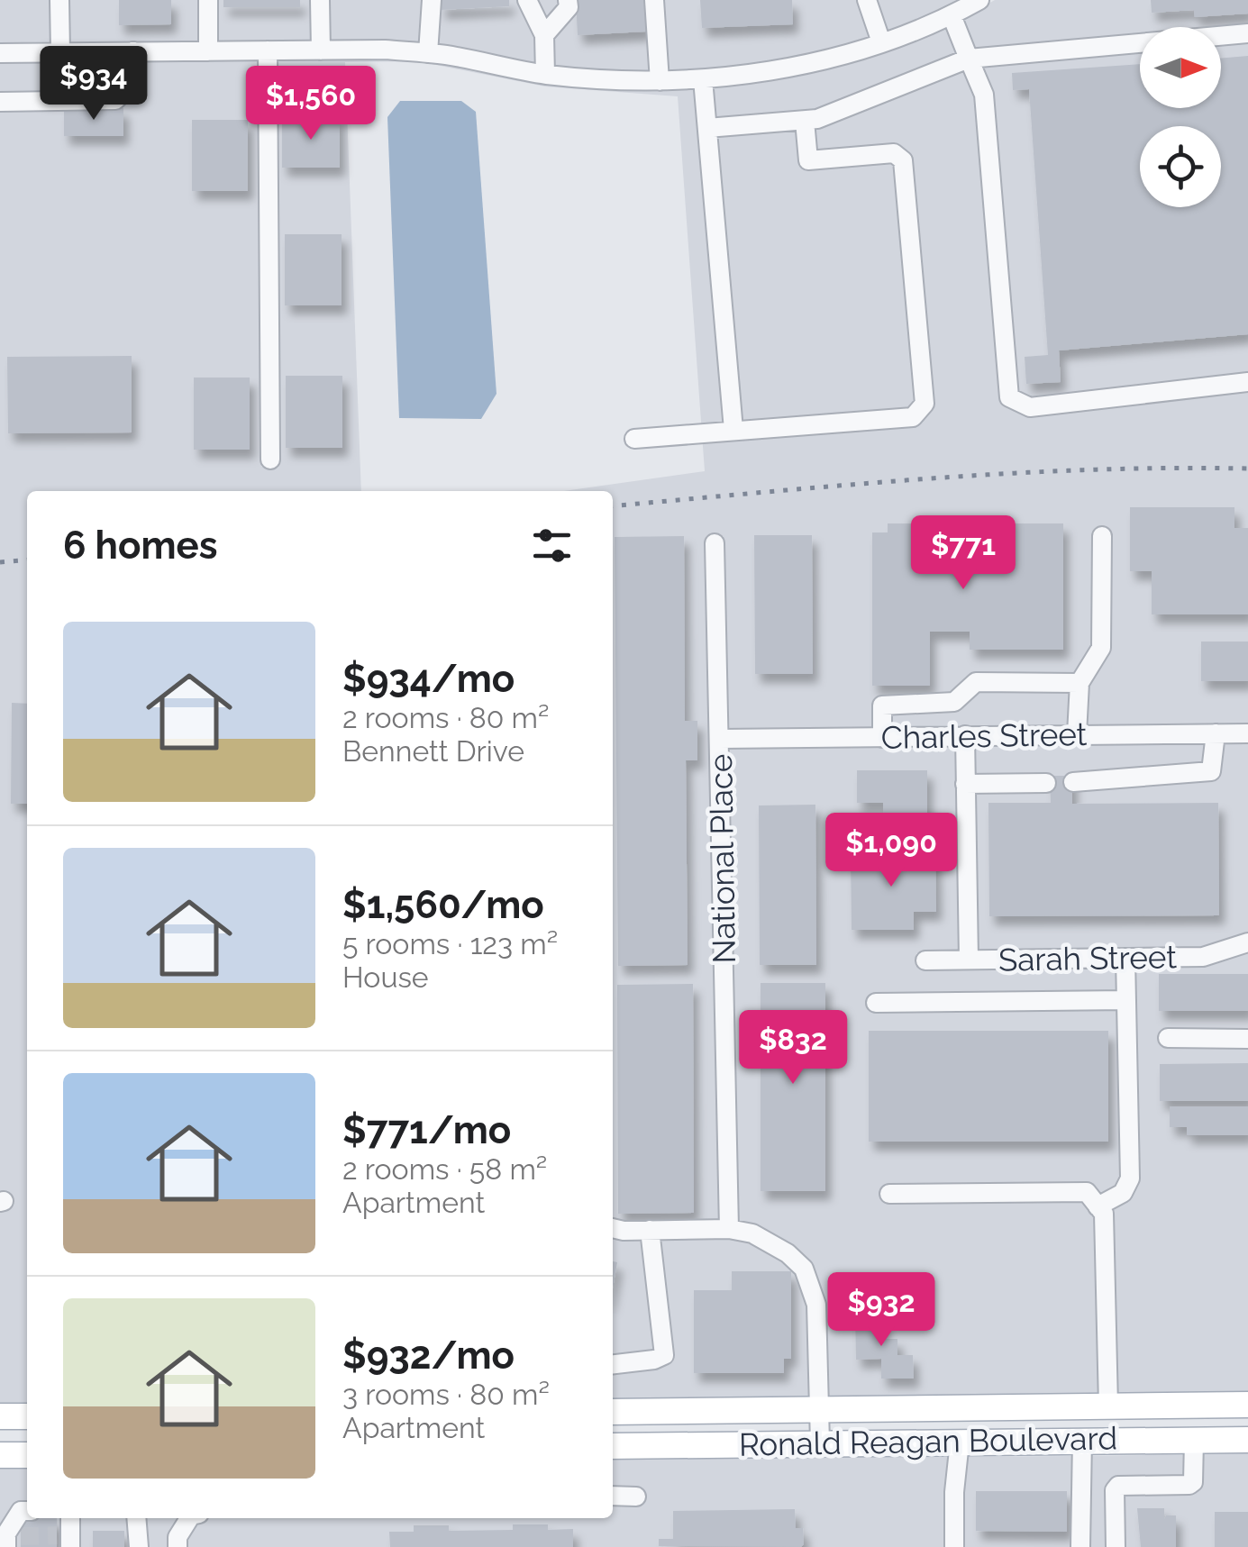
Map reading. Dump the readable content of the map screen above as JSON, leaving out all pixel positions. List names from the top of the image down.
{
  "streets": {
    "main road": ["Ronald Reagan Boulevard"],
    "street": ["Charles Street", "National Place", "Sarah Street"]
  },
  "crossings": [
    ["Charles Street", "National Place"]
  ],
  "north": "right",
  "page": {
    "price": [
      "$934",
      "$1,560",
      "$771",
      "$1,090",
      "$832",
      "$932"
    ],
    "heading": "6 homes",
    "list": [
      {
        "name": "$934/mo",
        "note": "2 rooms · 80 m² · Bennett Drive"
      },
      {
        "name": "$1,560/mo",
        "note": "5 rooms · 123 m² · House"
      },
      {
        "name": "$771/mo",
        "note": "2 rooms · 58 m² · Apartment"
      },
      {
        "name": "$932/mo",
        "note": "3 rooms · 80 m² · Apartment"
      }
    ]
  }
}
